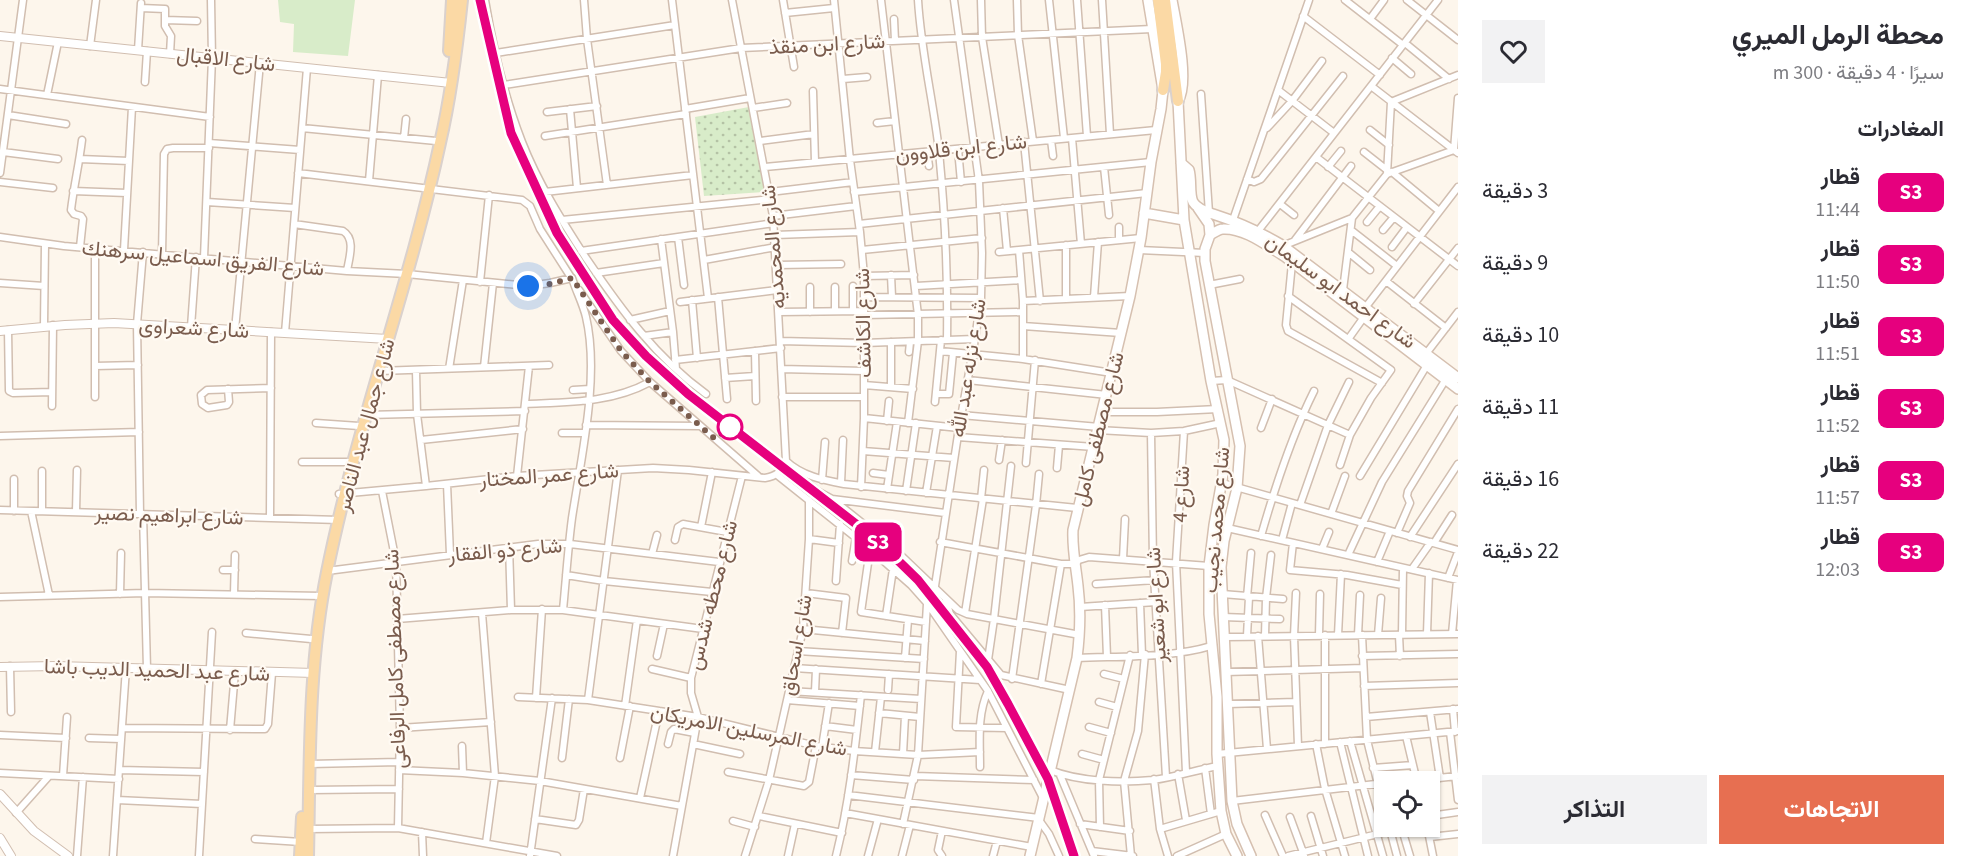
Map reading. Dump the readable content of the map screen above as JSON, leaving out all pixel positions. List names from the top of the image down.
{
  "streets": {
    "main road": [
      "شارع احمد ابو سليمان",
      "شارع جمال عبد الناصر",
      "شارع مصطفى كامل",
      "شارع محمد نجيب"
    ],
    "street": [
      "شارع ابن منقذ",
      "شارع الاقبال",
      "شارع ابن قلاوون",
      "شارع المحمديه",
      "شارع الفريق اسماعيل سرهنك",
      "شارع الكاشف",
      "شارع شعراوى",
      "شارع نزله عبد الله",
      "شارع عمر المختار",
      "شارع 4",
      "شارع ابراهيم نصير",
      "شارع ذو الفقار",
      "شارع محطه شدس",
      "شارع ابو شعير",
      "شارع اسحاق",
      "شارع مصطفى كامل الرفاعى",
      "شارع عبد الحميد الديب باشا",
      "شارع المرسلين الامريكان"
    ]
  },
  "crossings": [
    ["شارع ابن منقذ", "شارع المحمديه"],
    ["شارع ابن منقذ", "شارع الكاشف"],
    ["شارع ابن منقذ", "شارع نزله عبد الله"],
    ["شارع ابن منقذ", "شارع مصطفى كامل"],
    ["شارع الاقبال", "شارع جمال عبد الناصر"],
    ["شارع ابن قلاوون", "شارع المحمديه"],
    ["شارع ابن قلاوون", "شارع الكاشف"],
    ["شارع ابن قلاوون", "شارع نزله عبد الله"],
    ["شارع ابن قلاوون", "شارع مصطفى كامل"],
    ["شارع الفريق اسماعيل سرهنك", "شارع جمال عبد الناصر"],
    ["شارع احمد ابو سليمان", "شارع محمد نجيب"],
    ["شارع شعراوى", "شارع جمال عبد الناصر"],
    ["شارع جمال عبد الناصر", "شارع عمر المختار"],
    ["شارع جمال عبد الناصر", "شارع ابراهيم نصير"],
    ["شارع جمال عبد الناصر", "شارع ذو الفقار"],
    ["شارع جمال عبد الناصر", "شارع عبد الحميد الديب باشا"],
    ["شارع عمر المختار", "شارع محطه شدس"],
    ["شارع عمر المختار", "شارع مصطفى كامل الرفاعى"],
    ["شارع ذو الفقار", "شارع محطه شدس"],
    ["شارع ذو الفقار", "شارع مصطفى كامل الرفاعى"],
    ["شارع محطه شدس", "شارع المرسلين الامريكان"],
    ["شارع اسحاق", "شارع المرسلين الامريكان"]
  ],
  "page": {
    "heading": [
      ["محطة الرمل الميري", "سيرًا · 4 دقيقة · 300 m"],
      "المغادرات"
    ],
    "on_map": "S3",
    "list": [
      {
        "mark": "S3",
        "name": "قطار",
        "note": "11:44",
        "value": "3 دقيقة"
      },
      {
        "mark": "S3",
        "name": "قطار",
        "note": "11:50",
        "value": "9 دقيقة"
      },
      {
        "mark": "S3",
        "name": "قطار",
        "note": "11:51",
        "value": "10 دقيقة"
      },
      {
        "mark": "S3",
        "name": "قطار",
        "note": "11:52",
        "value": "11 دقيقة"
      },
      {
        "mark": "S3",
        "name": "قطار",
        "note": "11:57",
        "value": "16 دقيقة"
      },
      {
        "mark": "S3",
        "name": "قطار",
        "note": "12:03",
        "value": "22 دقيقة"
      }
    ],
    "buttons": ["الاتجاهات", "التذاكر"]
  }
}
